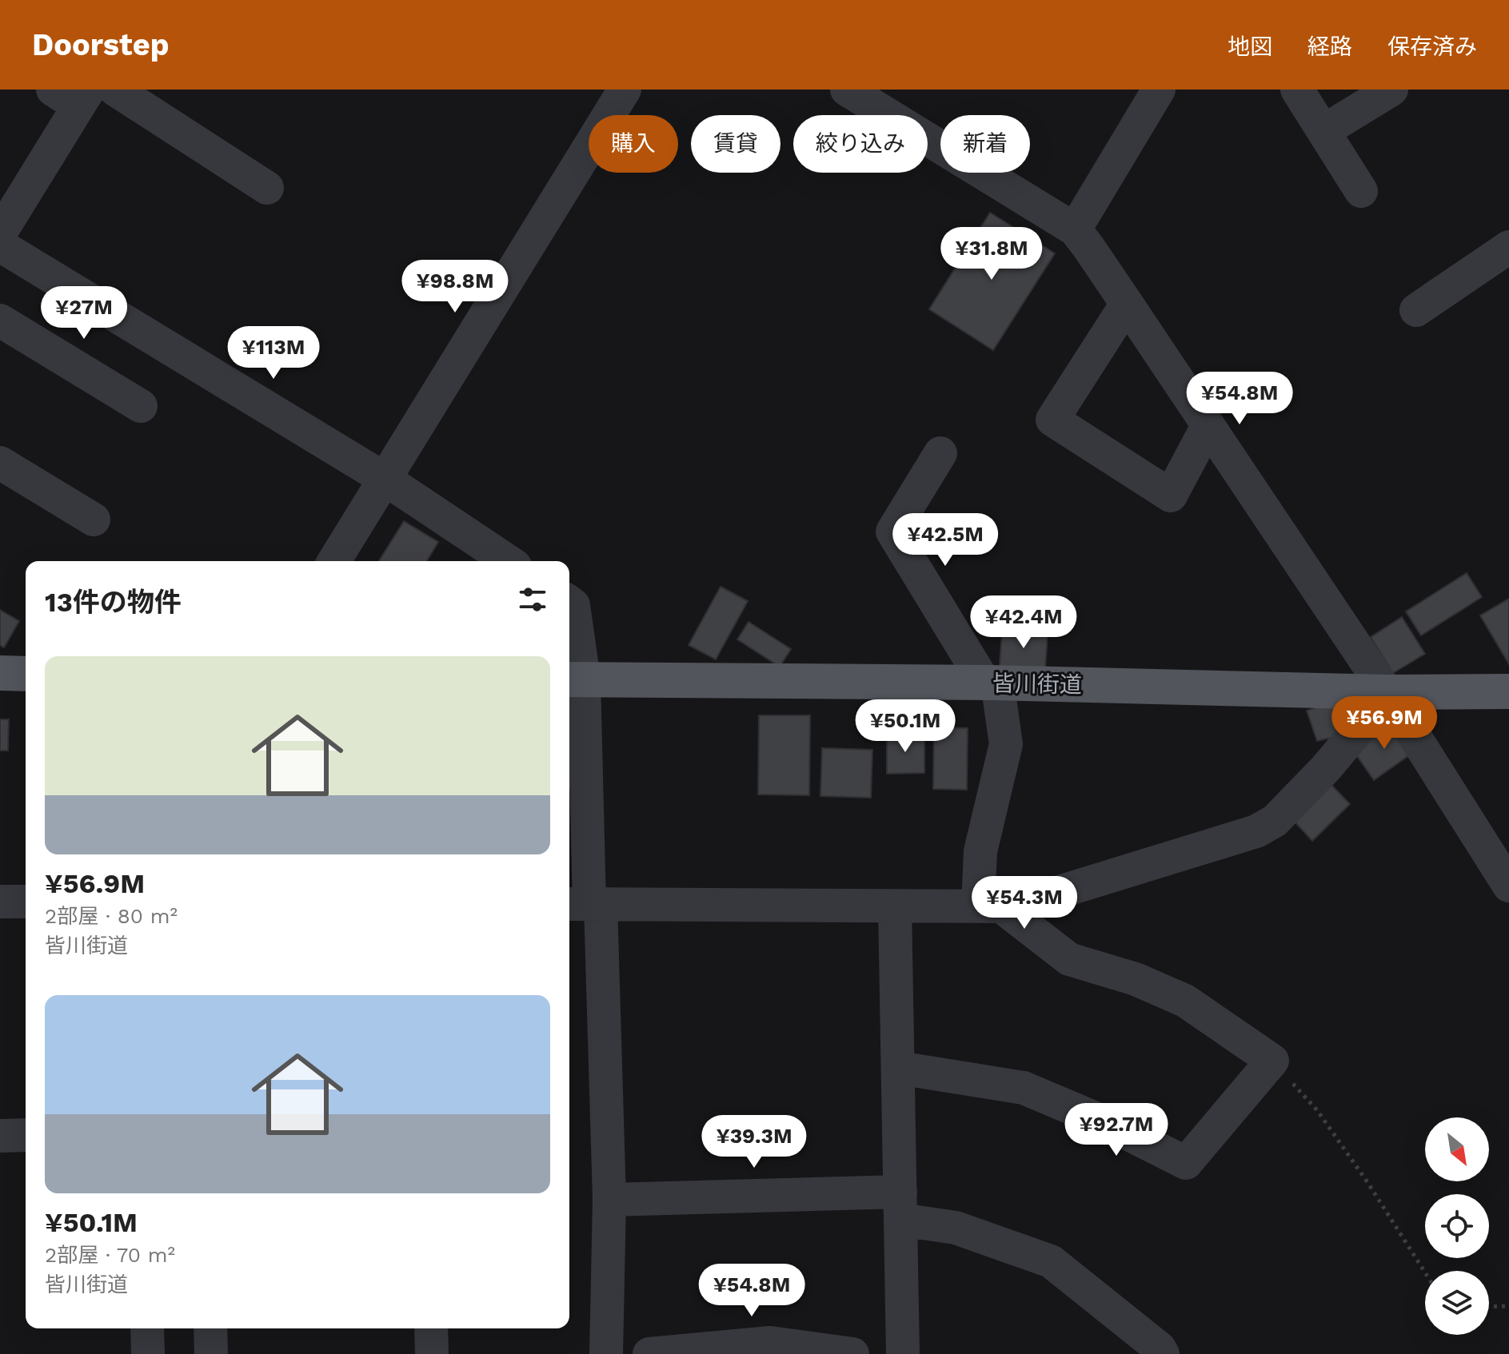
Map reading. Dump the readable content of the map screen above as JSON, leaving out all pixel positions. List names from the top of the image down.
{
  "streets": {
    "main road": ["皆川街道"]
  },
  "north": "bottom right",
  "page": {
    "header": "Doorstep",
    "nav": ["地図", "経路", "保存済み"],
    "chip": [
      "購入",
      "賃貸",
      "絞り込み",
      "新着"
    ],
    "price": [
      "¥31.8M",
      "¥98.8M",
      "¥27M",
      "¥113M",
      "¥54.8M",
      "¥42.5M",
      "¥42.4M",
      "¥56.9M",
      "¥50.1M",
      "¥54.3M",
      "¥92.7M",
      "¥39.3M",
      "¥54.8M"
    ],
    "heading": "13件の物件",
    "list": [
      {
        "name": "¥56.9M",
        "note": "2部屋 · 80 m² · 皆川街道"
      },
      {
        "name": "¥50.1M",
        "note": "2部屋 · 70 m² · 皆川街道"
      }
    ]
  }
}
